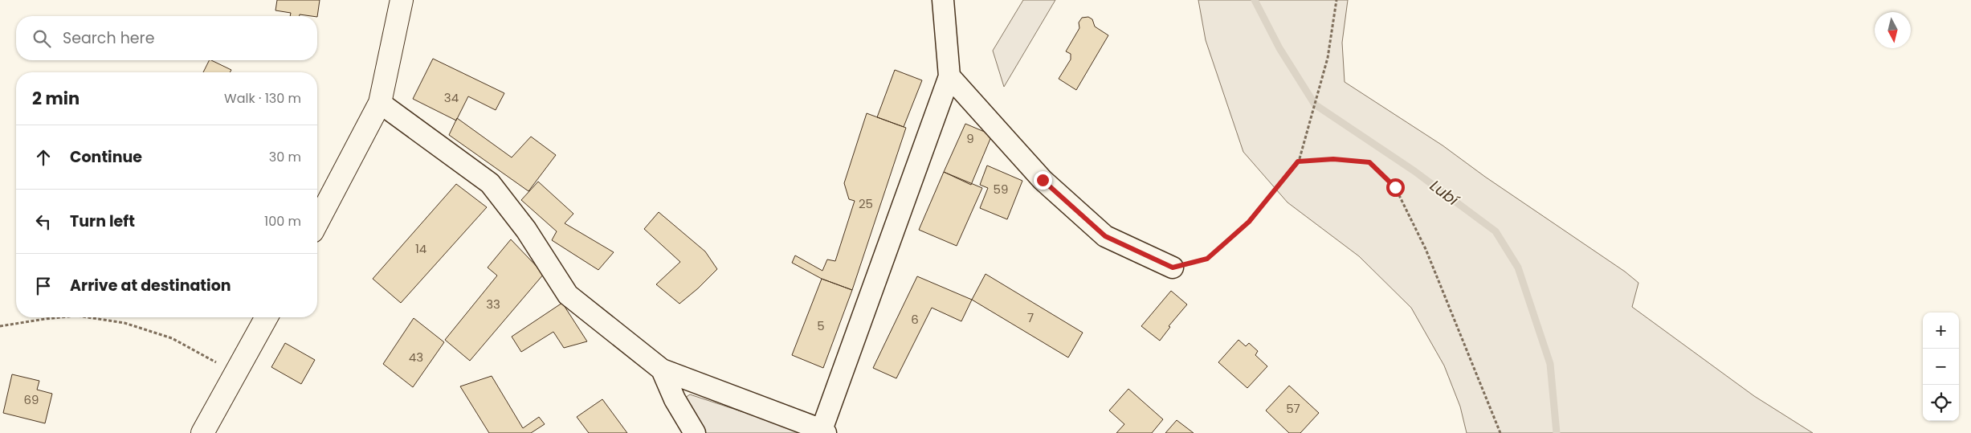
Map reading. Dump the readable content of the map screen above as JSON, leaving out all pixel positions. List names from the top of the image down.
{
  "water": ["Lubí"],
  "house_numbers": [
    "34",
    "9",
    "59",
    "25",
    "14",
    "33",
    "7",
    "6",
    "5",
    "43",
    "69",
    "57"
  ],
  "north": "bottom",
  "page": {
    "search": "Search here",
    "heading": ["2 min", "Walk · 130 m"],
    "list": [
      ["Continue", "30 m"],
      ["Turn left", "100 m"],
      "Arrive at destination"
    ],
    "map_buttons": ["+", "−"]
  }
}
